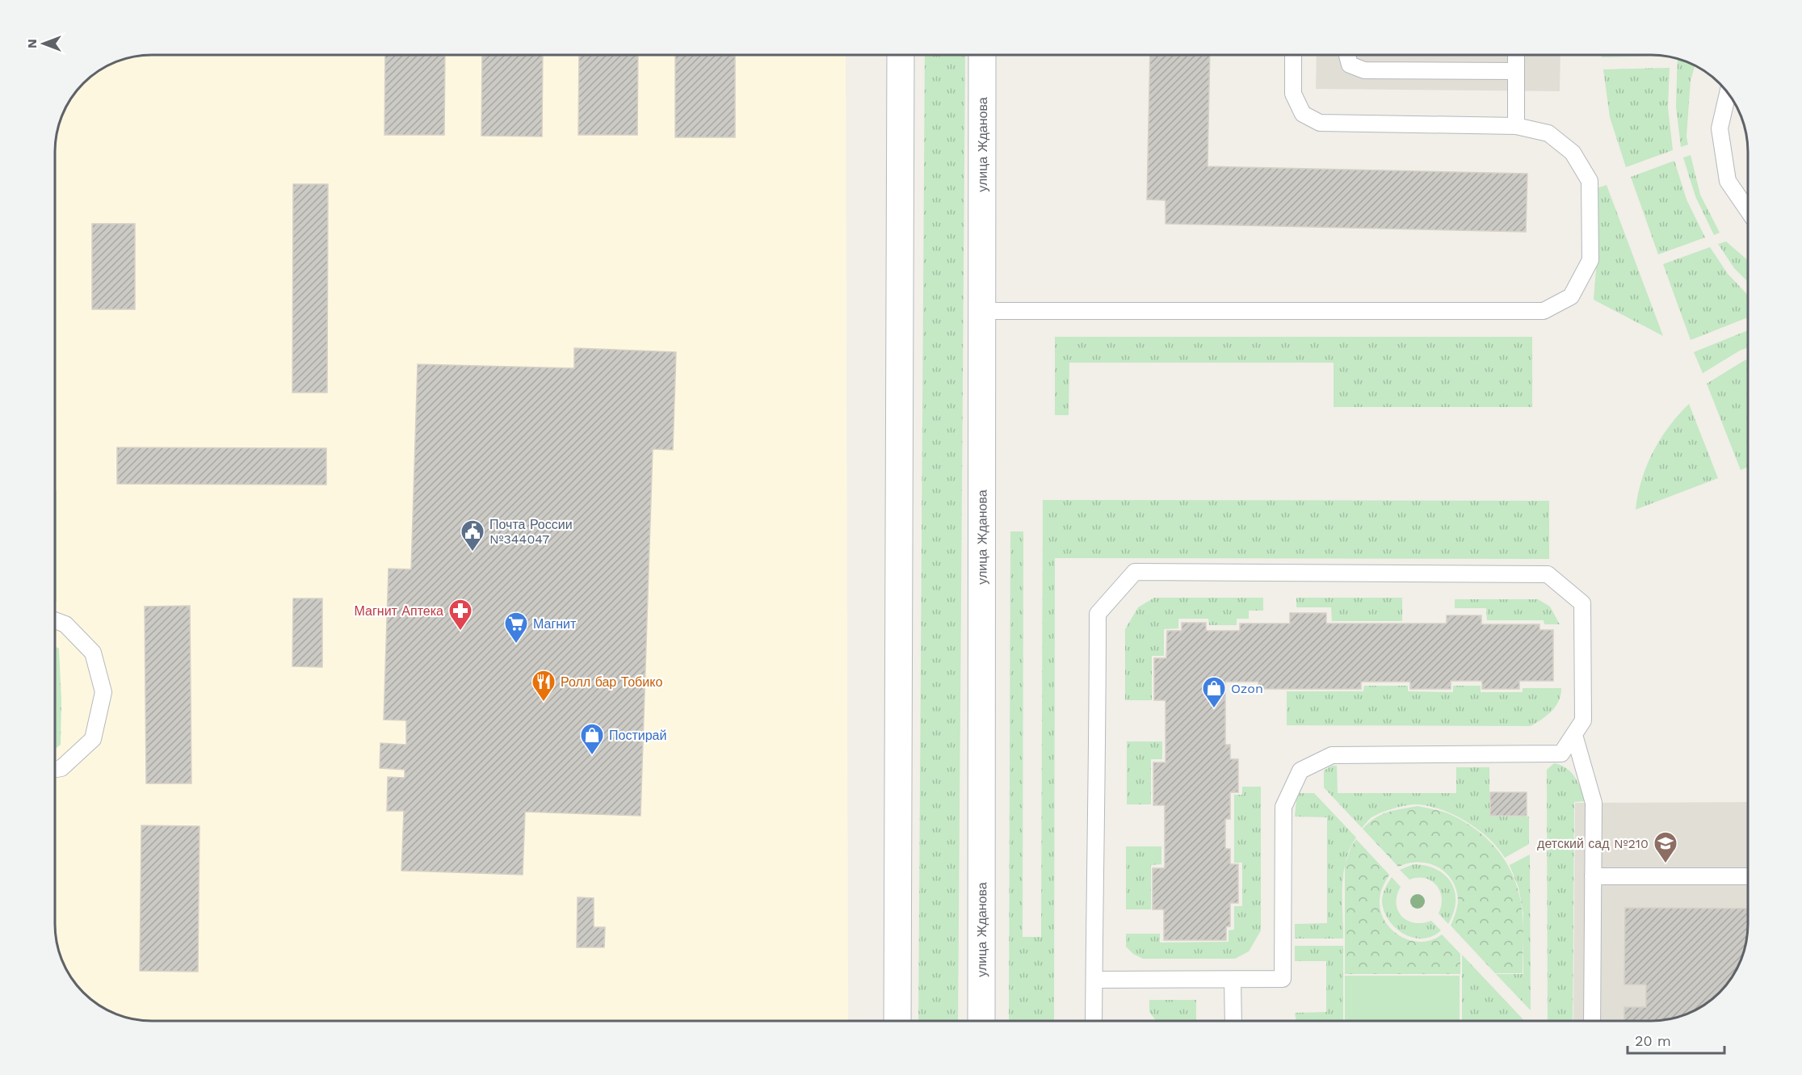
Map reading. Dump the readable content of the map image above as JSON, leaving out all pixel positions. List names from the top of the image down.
{
  "streets": {
    "street": ["улица Жданова"]
  },
  "places": {
    "public building": ["Почта России №344047"],
    "pharmacy": ["Магнит Аптека"],
    "supermarket": ["Магнит"],
    "restaurant": ["Ролл бар Тобико"],
    "shop": ["Ozon", "Постирай"],
    "school or university": ["детский сад №210"]
  },
  "scale_bar": "20 m",
  "north": "left"
}
